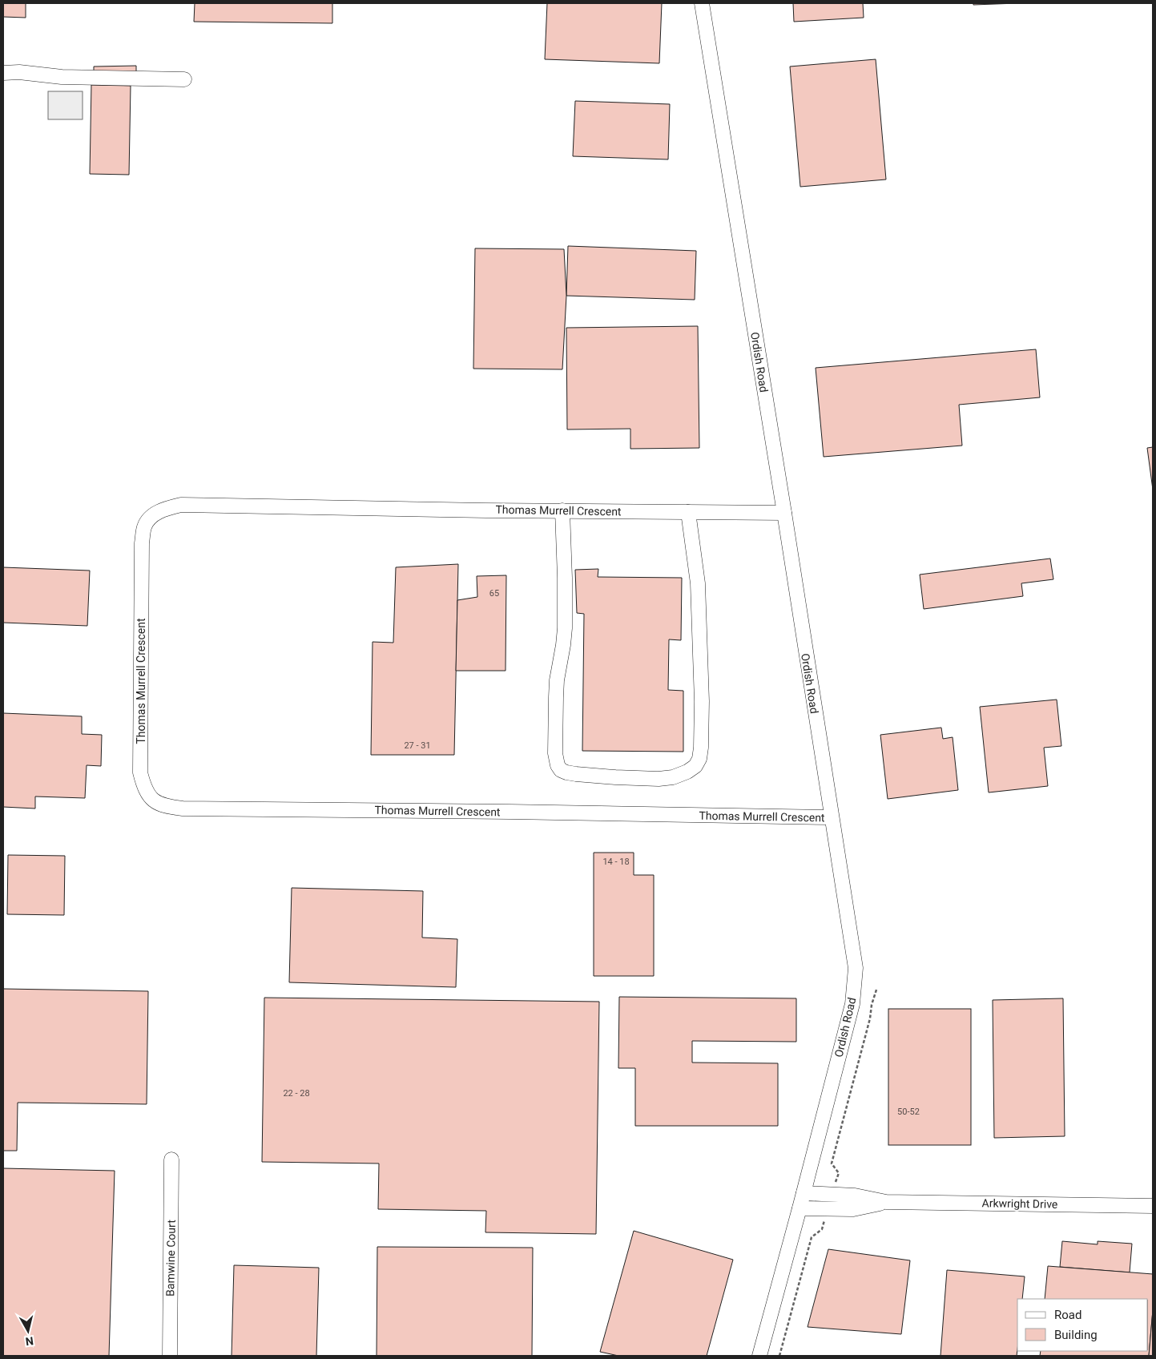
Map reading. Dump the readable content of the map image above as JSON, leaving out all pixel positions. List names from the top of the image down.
{
  "streets": {
    "street": [
      "Ordish Road",
      "Thomas Murrell Crescent",
      "Arkwright Drive",
      "Bamwine Court"
    ]
  },
  "crossings": [
    ["Ordish Road", "Thomas Murrell Crescent"],
    ["Ordish Road", "Arkwright Drive"]
  ],
  "house_numbers": [
    "65",
    "27 - 31",
    "14 - 18",
    "22 - 28",
    "50-52"
  ],
  "legend": ["Road", "Building"],
  "north": "bottom"
}
